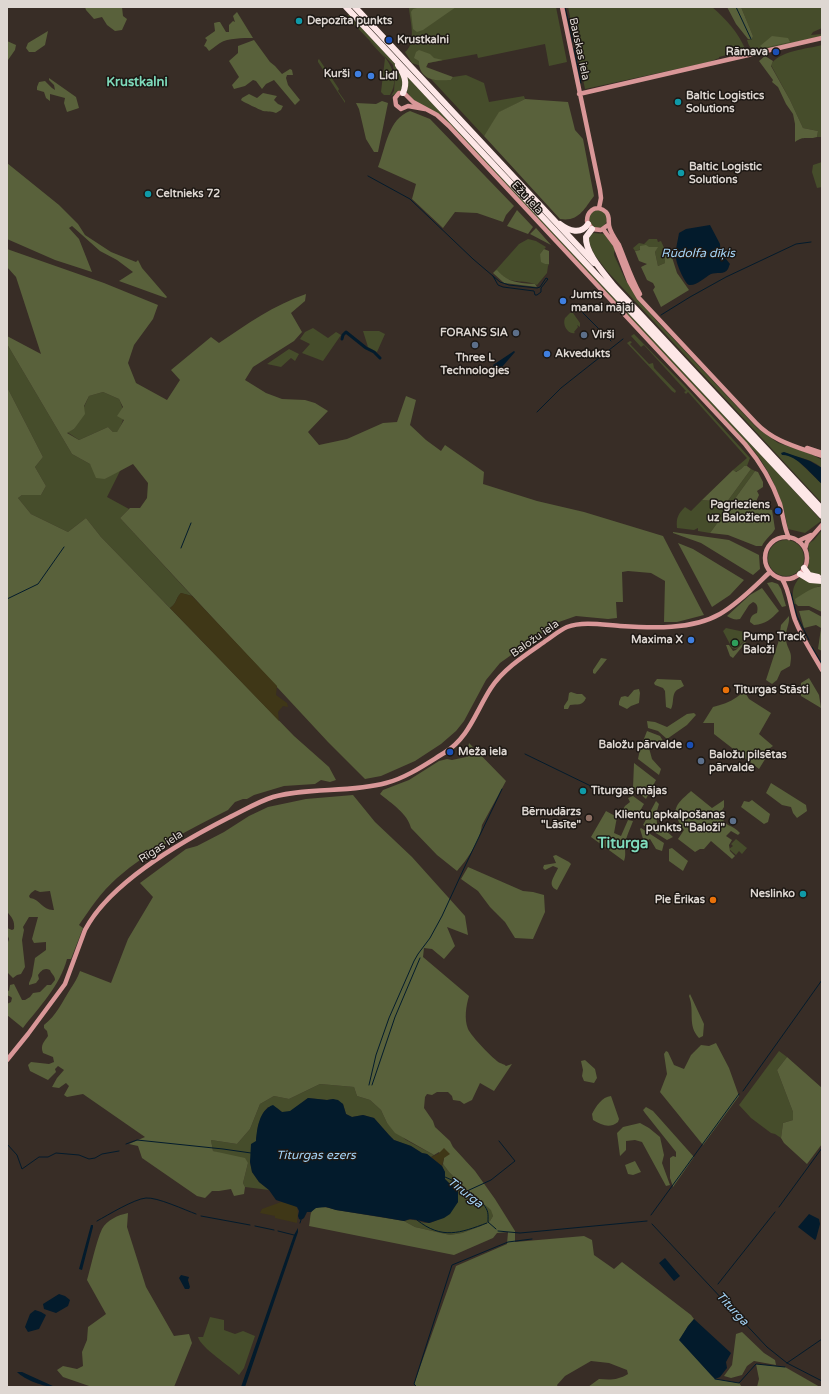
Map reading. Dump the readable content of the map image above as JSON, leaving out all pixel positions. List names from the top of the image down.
{
  "streets": {
    "main road": [
      "Bauskas iela",
      "Ežu iela",
      "Baložu iela",
      "Rīgas iela"
    ]
  },
  "crossings": [
    ["Ežu iela", "Baložu iela"],
    ["Baložu iela", "Rīgas iela"]
  ],
  "districts": ["Krustkalni", "Titurga"],
  "water": [
    "Rūdolfa dīķis",
    "Titurgas ezers",
    "Tirurga",
    "Titurga"
  ],
  "places": [
    "Depozīta punkts",
    "Krustkalni",
    "Rāmava",
    "Kurši",
    "Lidl",
    "Baltic Logistics Solutions",
    "Baltic Logistic Solutions",
    "Celtnieks 72",
    "Jumts manai mājai",
    "FORANS SIA",
    "Virši",
    "Three L Technologies",
    "Akvedukts",
    "Pagrieziens uz Baložiem",
    "Maxima X",
    "Pump Track Baloži",
    "Titurgas Stāsti",
    "Baložu pārvalde",
    "Meža iela",
    "Baložu pilsētas pārvalde",
    "Titurgas mājas",
    "Bērnudārzs \"Lāsīte\"",
    "Klientu apkalpošanas punkts \"Baloži\"",
    "Neslinko",
    "Pie Ērikas"
  ]
}
